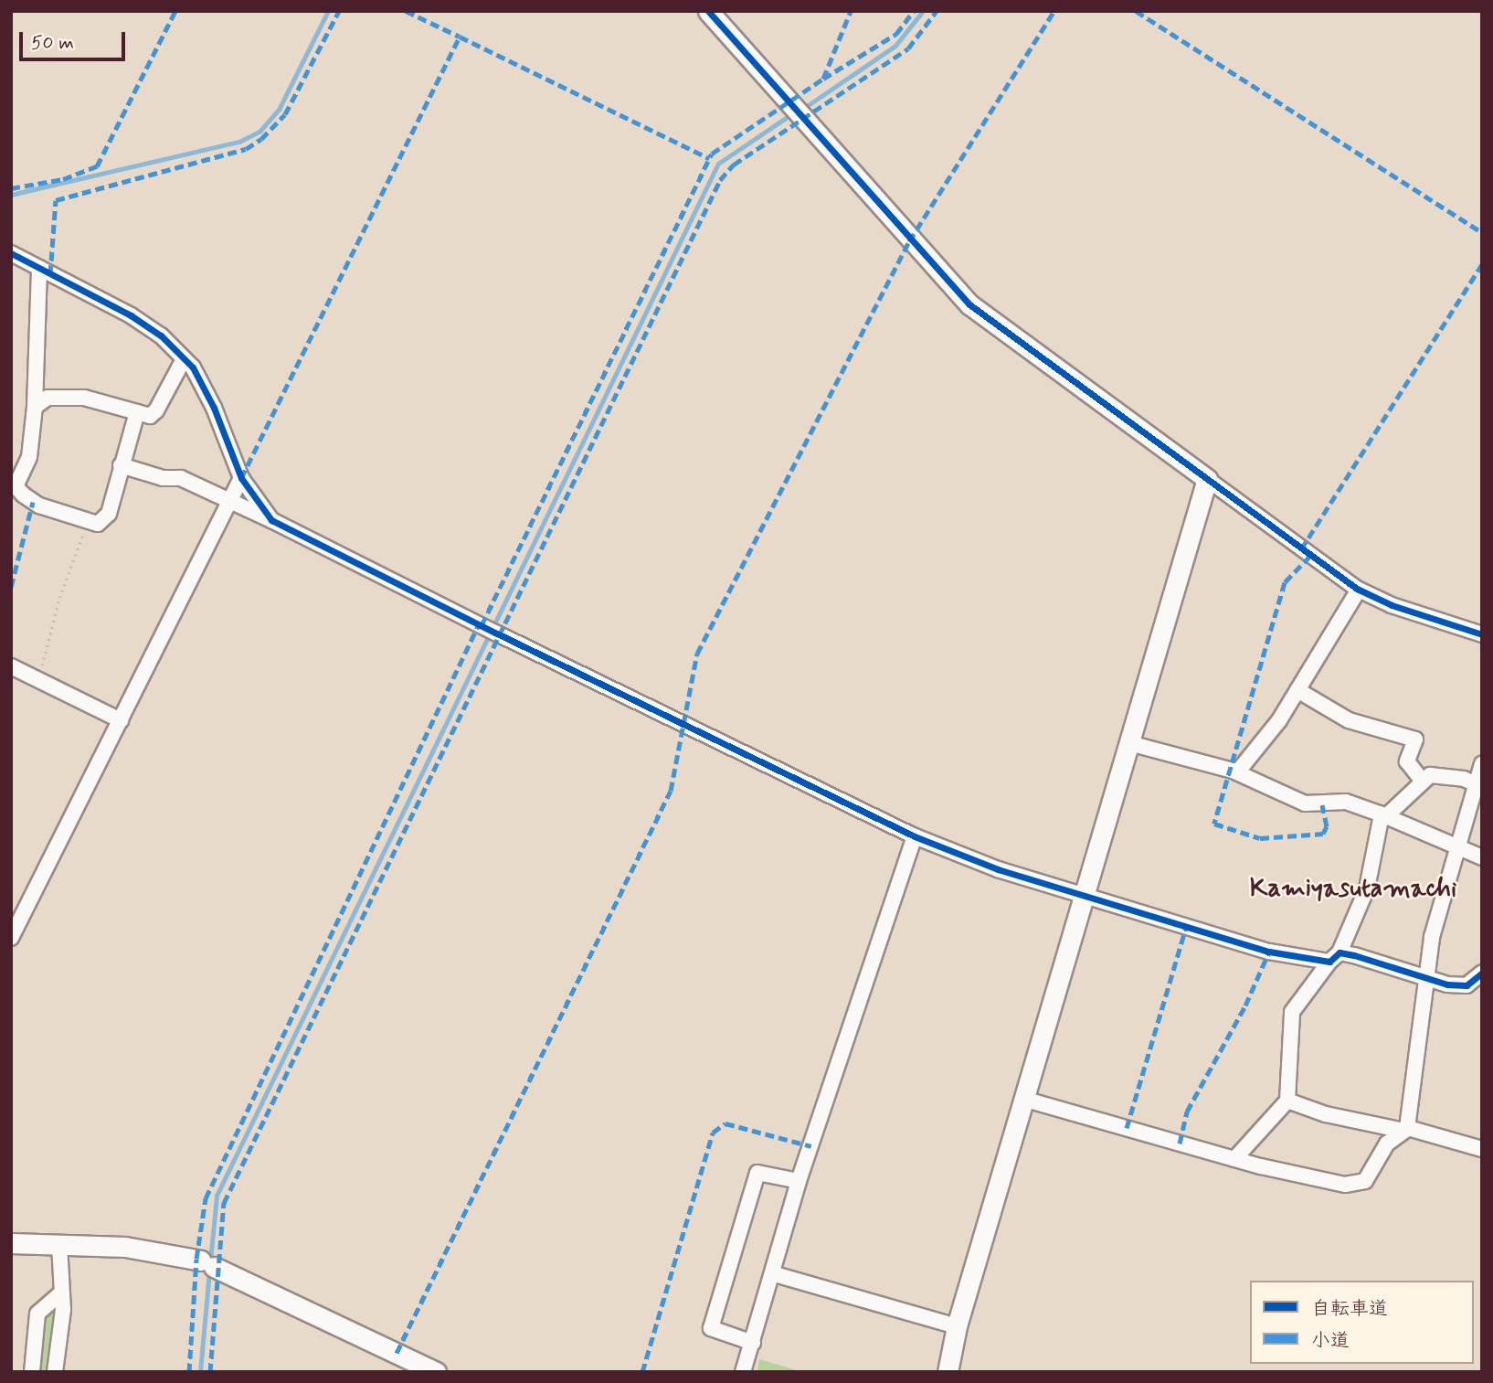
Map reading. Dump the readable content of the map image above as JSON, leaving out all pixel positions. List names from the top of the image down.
{
  "districts": ["Kamiyasutamachi"],
  "legend": ["自転車道", "小道"],
  "scale_bar": "50 m"
}
